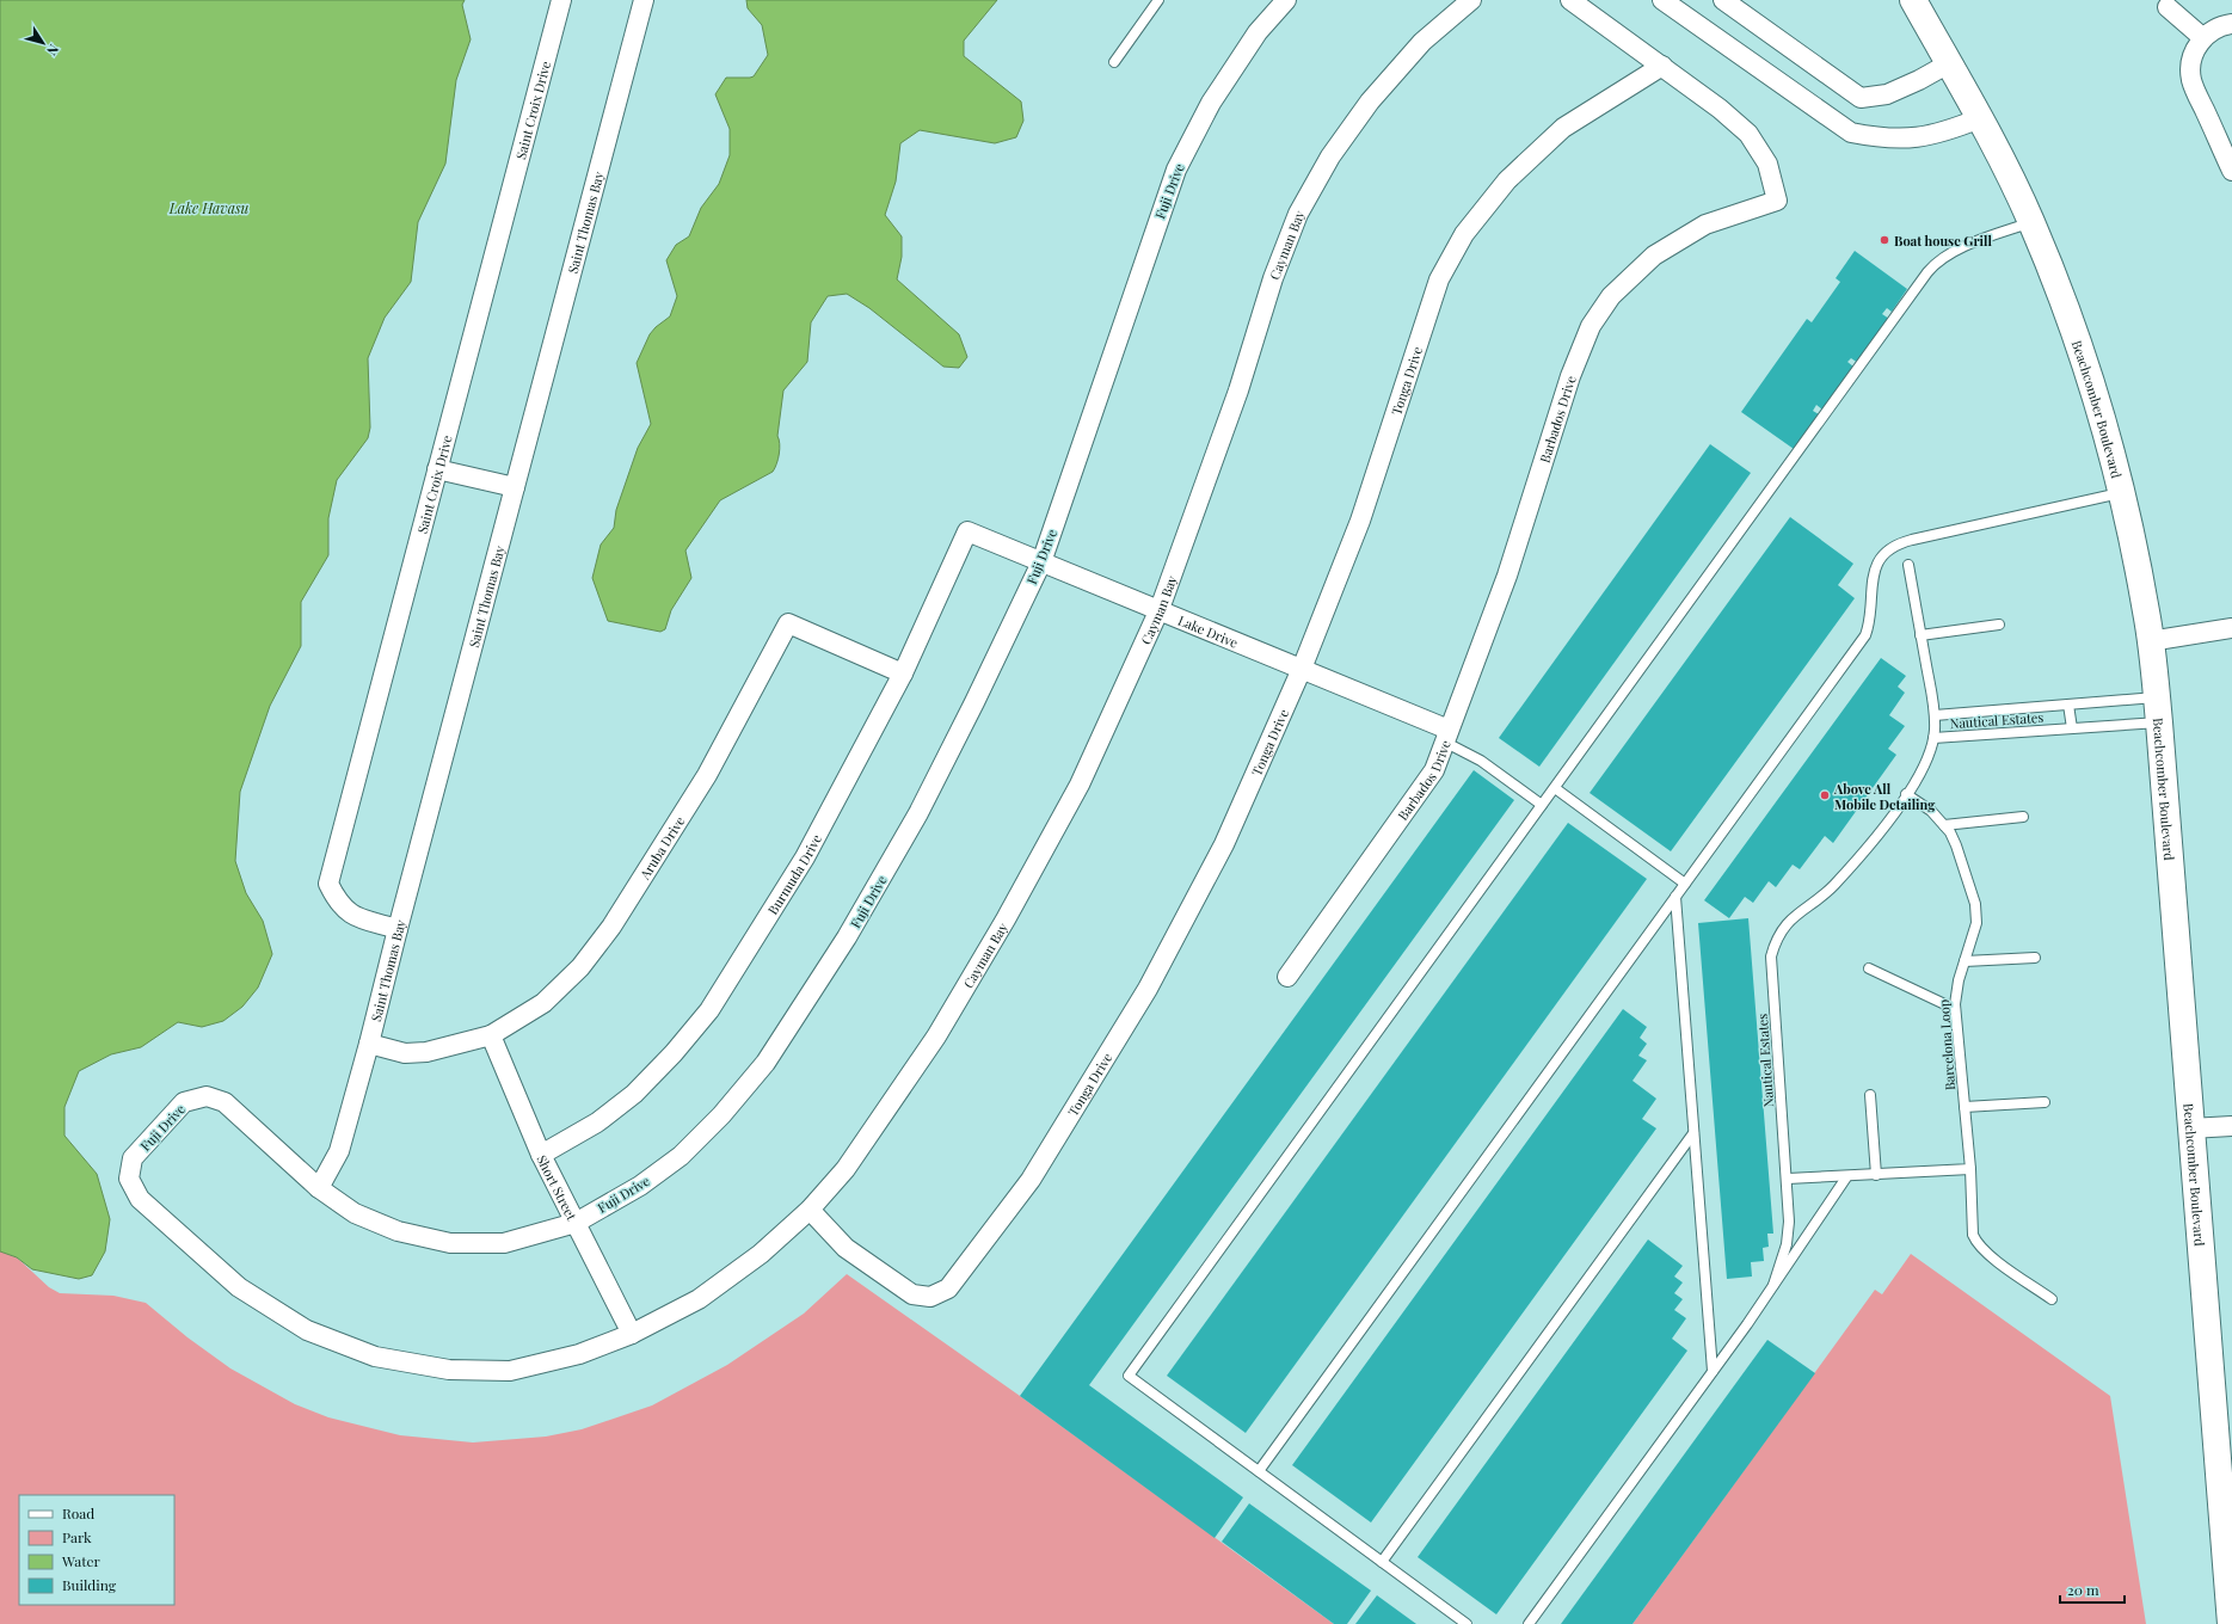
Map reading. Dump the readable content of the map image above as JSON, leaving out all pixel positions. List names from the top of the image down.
{
  "streets": {
    "street": [
      "Saint Croix Drive",
      "Fuji Drive",
      "Saint Thomas Bay",
      "Cayman Bay",
      "Tonga Drive",
      "Beachcomber Boulevard",
      "Barbados Drive",
      "Lake Drive",
      "Aruba Drive",
      "Burmuda Drive",
      "Short Street"
    ],
    "lane": ["Nautical Estates", "Barcelona Loop"]
  },
  "crossings": [
    ["Saint Croix Drive", "Saint Thomas Bay"],
    ["Fuji Drive", "Saint Thomas Bay"],
    ["Fuji Drive", "Cayman Bay"],
    ["Fuji Drive", "Tonga Drive"],
    ["Fuji Drive", "Lake Drive"],
    ["Fuji Drive", "Short Street"],
    ["Saint Thomas Bay", "Aruba Drive"],
    ["Cayman Bay", "Tonga Drive"],
    ["Cayman Bay", "Lake Drive"],
    ["Tonga Drive", "Barbados Drive"],
    ["Tonga Drive", "Lake Drive"],
    ["Beachcomber Boulevard", "Nautical Estates"],
    ["Barbados Drive", "Lake Drive"],
    ["Lake Drive", "Burmuda Drive"],
    ["Nautical Estates", "Barcelona Loop"],
    ["Aruba Drive", "Burmuda Drive"],
    ["Aruba Drive", "Short Street"],
    ["Burmuda Drive", "Short Street"]
  ],
  "water": ["Lake Havasu"],
  "places": ["Boat house Grill", "Above All Mobile Detailing"],
  "legend": [
    "Road",
    "Park",
    "Water",
    "Building"
  ],
  "scale_bar": "20 m",
  "north": "bottom right"
}
